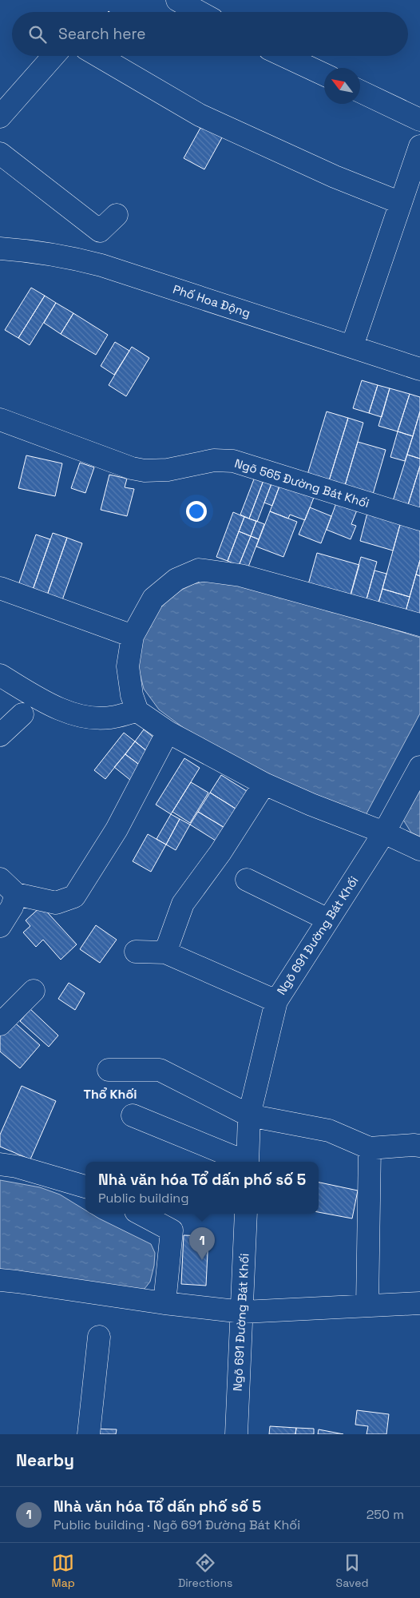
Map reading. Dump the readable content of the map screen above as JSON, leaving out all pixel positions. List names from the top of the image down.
{
  "streets": {
    "street": ["Phố Hoa Động", "Ngõ 565 Đường Bát Khối", "Ngõ 691 Đường Bát Khối"]
  },
  "districts": ["Thổ Khối"],
  "north": "top left",
  "page": {
    "search": "Search here",
    "popup": ["Nhà văn hóa Tổ dấn phố số 5", "Public building"],
    "pins": "1",
    "heading": "Nearby",
    "list": [
      {
        "mark": "1",
        "name": "Nhà văn hóa Tổ dấn phố số 5",
        "note": "Public building · Ngõ 691 Đường Bát Khối",
        "value": "250 m"
      }
    ],
    "nav": ["Map", "Directions", "Saved"]
  }
}
